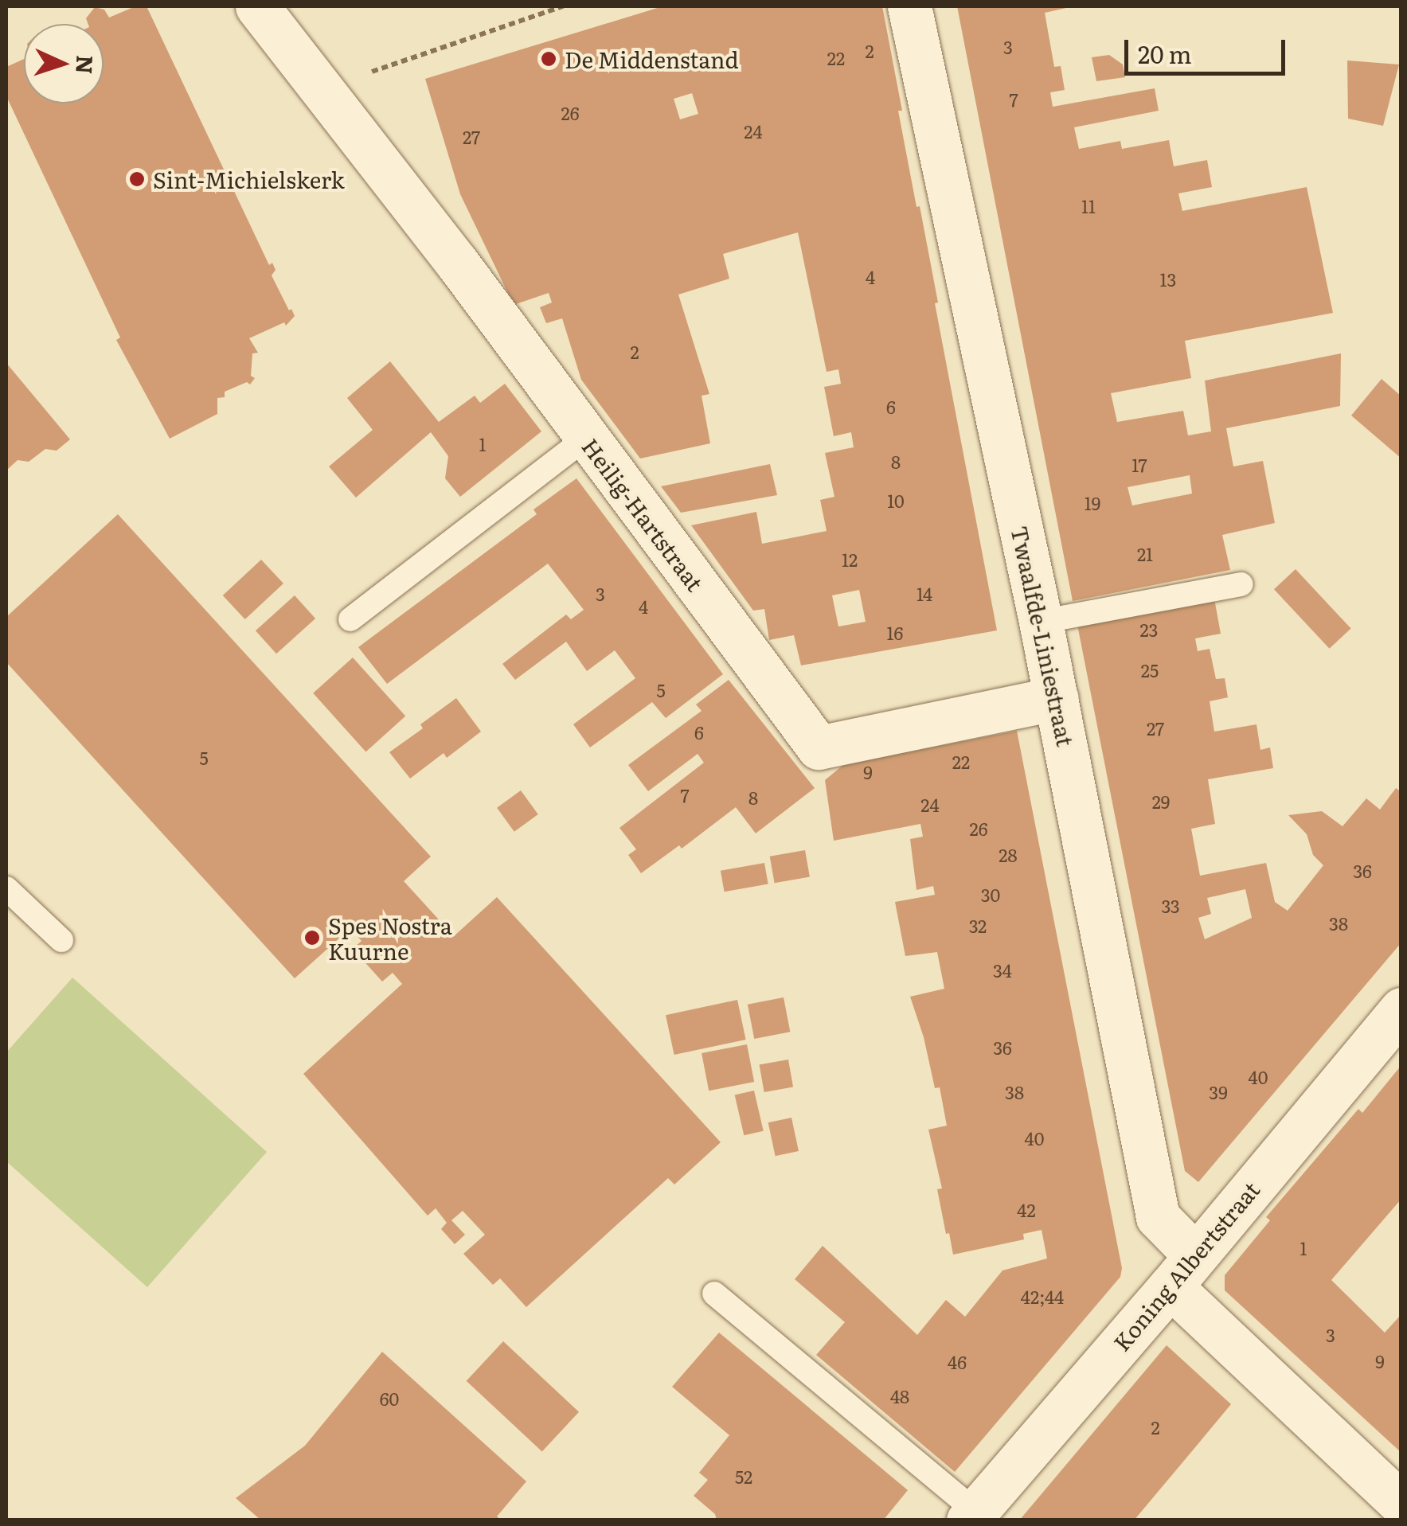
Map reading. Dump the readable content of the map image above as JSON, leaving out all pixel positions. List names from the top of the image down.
{
  "streets": {
    "street": ["Heilig-Hartstraat", "Twaalfde-Liniestraat", "Koning Albertstraat"]
  },
  "crossings": [
    ["Heilig-Hartstraat", "Twaalfde-Liniestraat"],
    ["Twaalfde-Liniestraat", "Koning Albertstraat"]
  ],
  "places": ["De Middenstand", "Sint-Michielskerk", "Spes Nostra Kuurne"],
  "house_numbers": [
    "3",
    "2",
    "22",
    "7",
    "26",
    "24",
    "27",
    "11",
    "4",
    "13",
    "2",
    "6",
    "1",
    "8",
    "17",
    "10",
    "19",
    "21",
    "12",
    "3",
    "14",
    "4",
    "23",
    "16",
    "25",
    "5",
    "27",
    "6",
    "5",
    "22",
    "9",
    "7",
    "8",
    "29",
    "24",
    "26",
    "28",
    "36",
    "30",
    "33",
    "38",
    "32",
    "34",
    "36",
    "40",
    "38",
    "39",
    "40",
    "42",
    "1",
    "42;44",
    "3",
    "9",
    "46",
    "48",
    "60",
    "2",
    "52"
  ],
  "scale_bar": "20 m",
  "north": "right"
}
